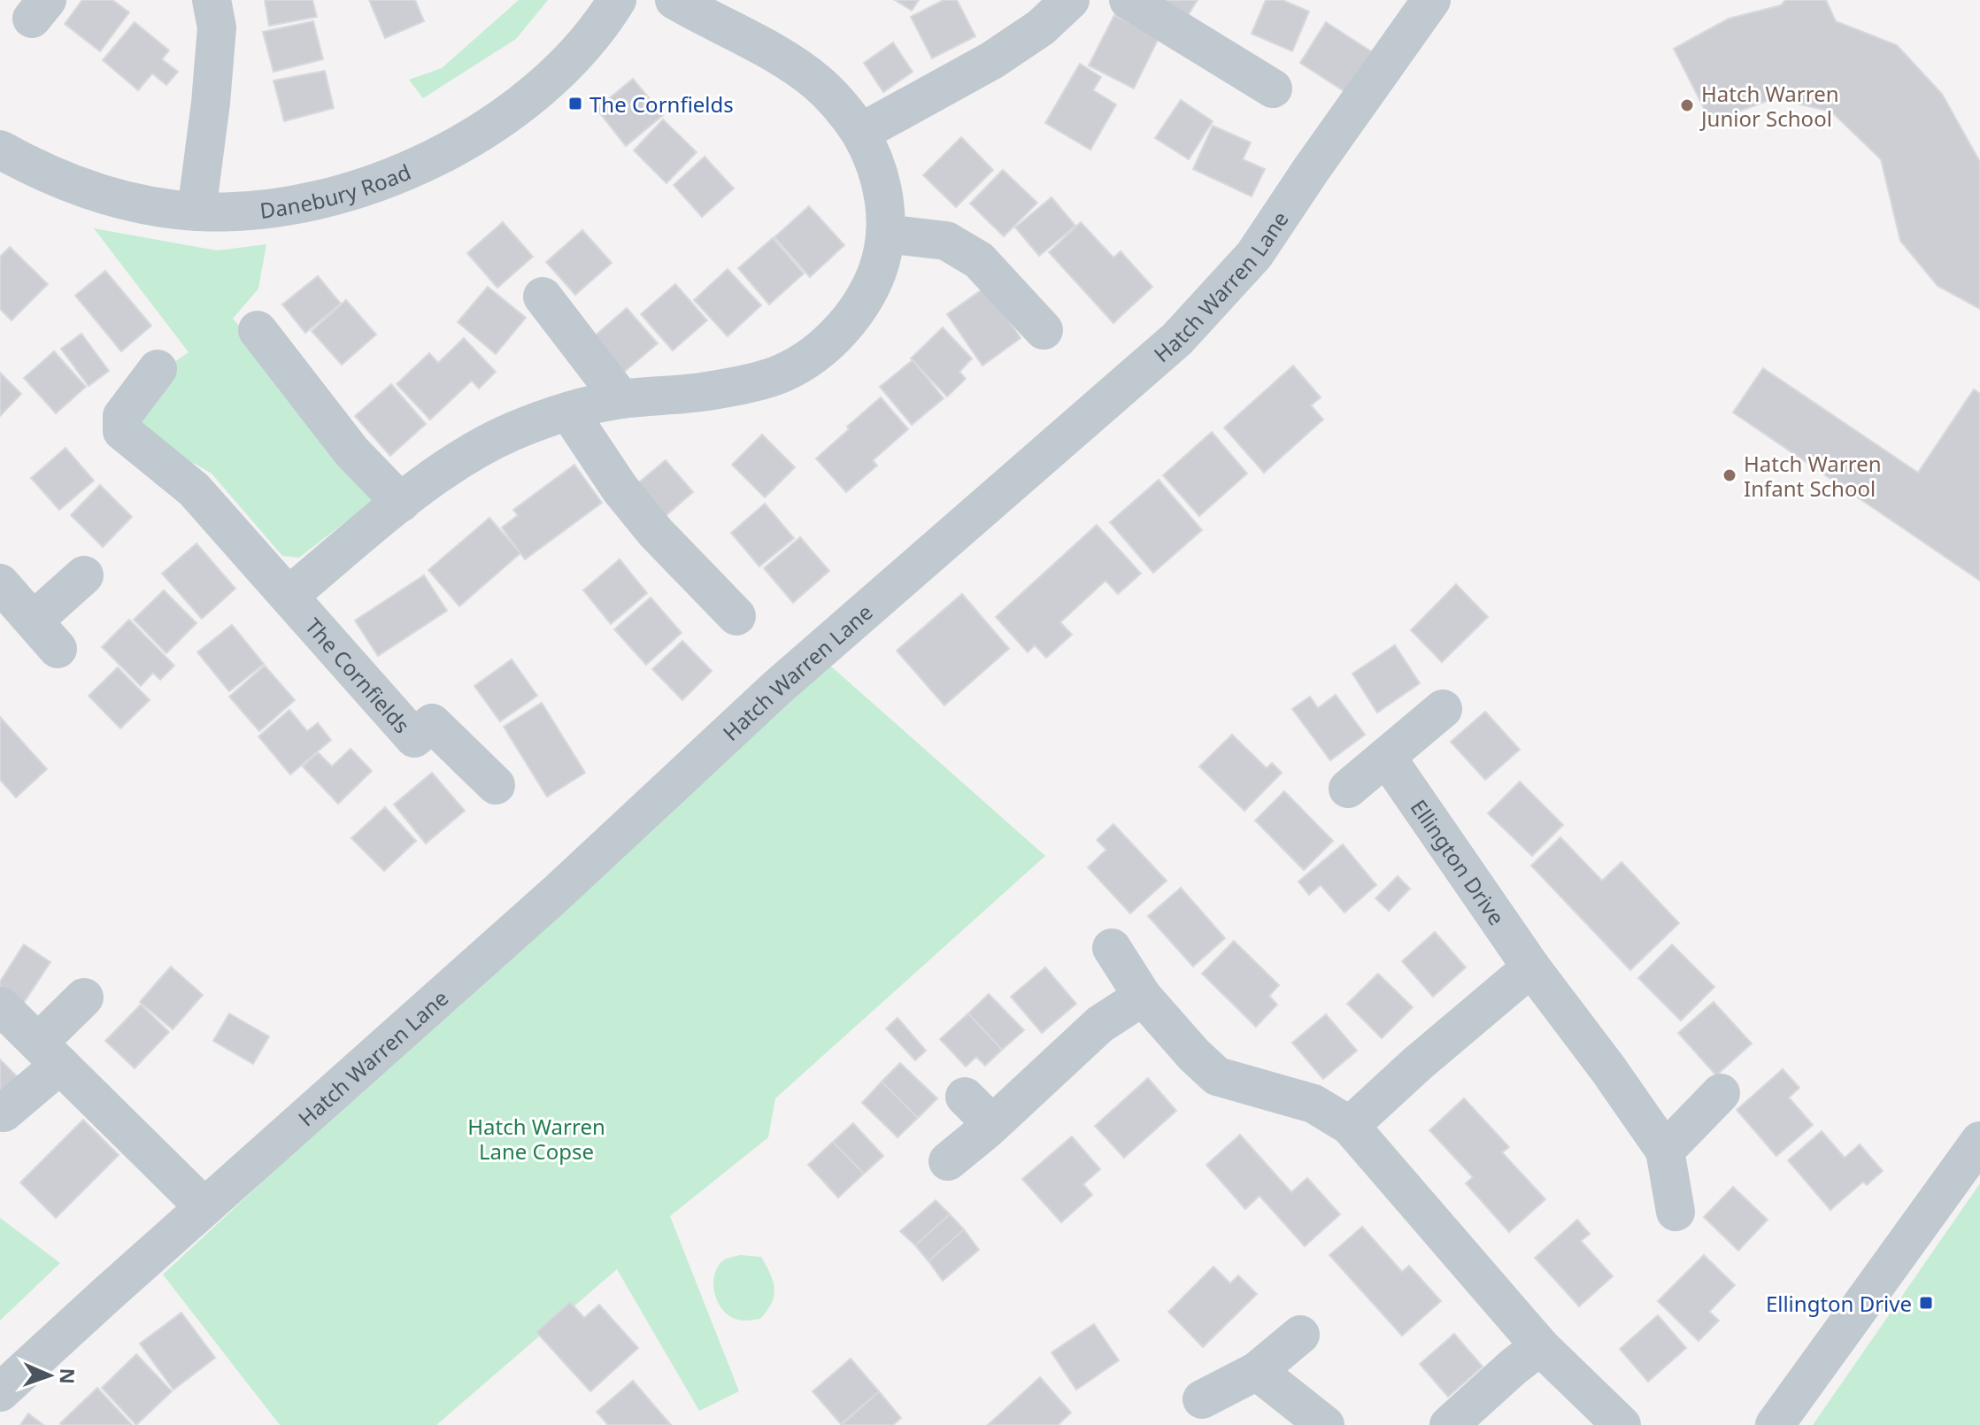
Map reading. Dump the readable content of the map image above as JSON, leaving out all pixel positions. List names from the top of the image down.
{
  "streets": {
    "street": [
      "Danebury Road",
      "Hatch Warren Lane",
      "The Cornfields",
      "Ellington Drive"
    ]
  },
  "parks": ["Hatch Warren Lane Copse"],
  "places": {
    "transit": ["The Cornfields", "Ellington Drive"],
    "other": ["Hatch Warren Junior School", "Hatch Warren Infant School"]
  },
  "north": "right"
}
